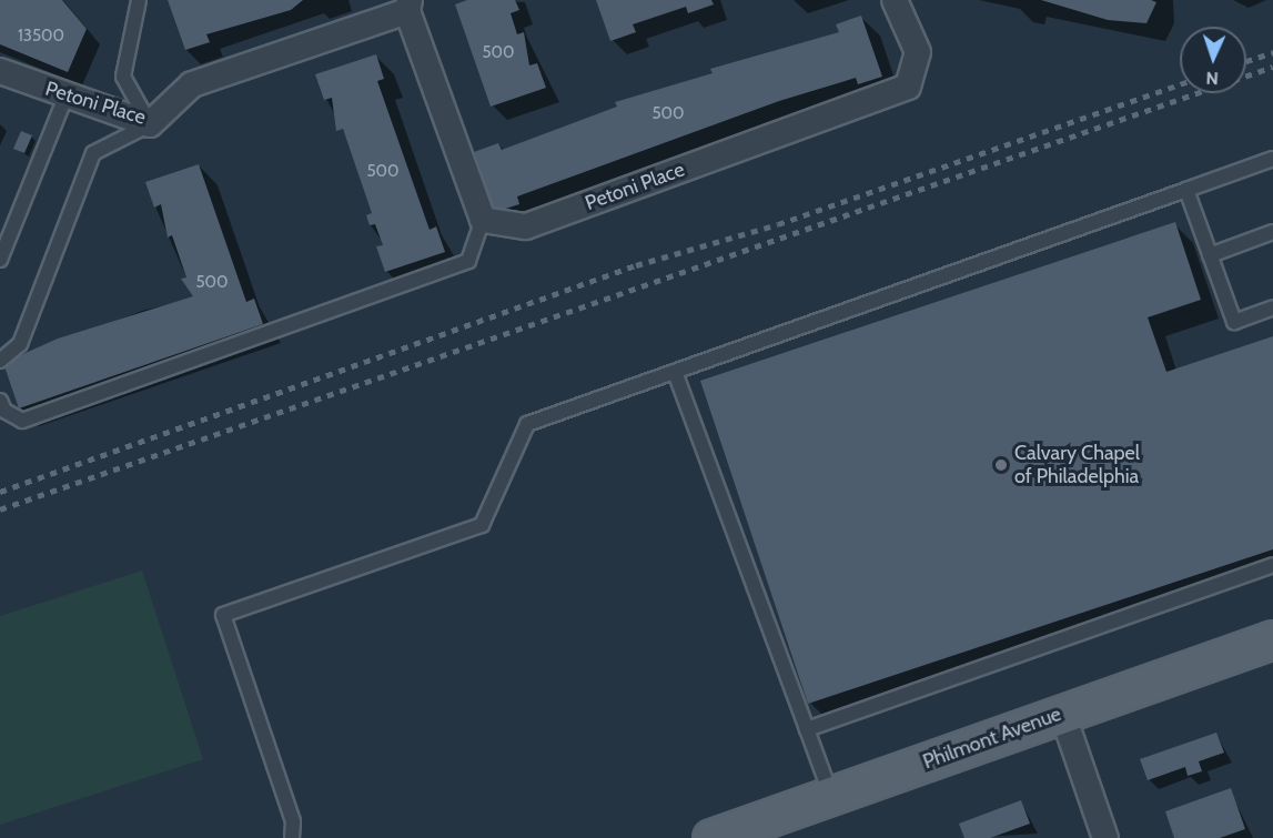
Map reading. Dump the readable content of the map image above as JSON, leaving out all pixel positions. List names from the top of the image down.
{
  "streets": {
    "main road": ["Philmont Avenue"],
    "street": ["Petoni Place"]
  },
  "places": ["Calvary Chapel of Philadelphia"],
  "house_numbers": [
    "13500",
    "500",
    "500",
    "500",
    "500"
  ],
  "north": "bottom"
}
